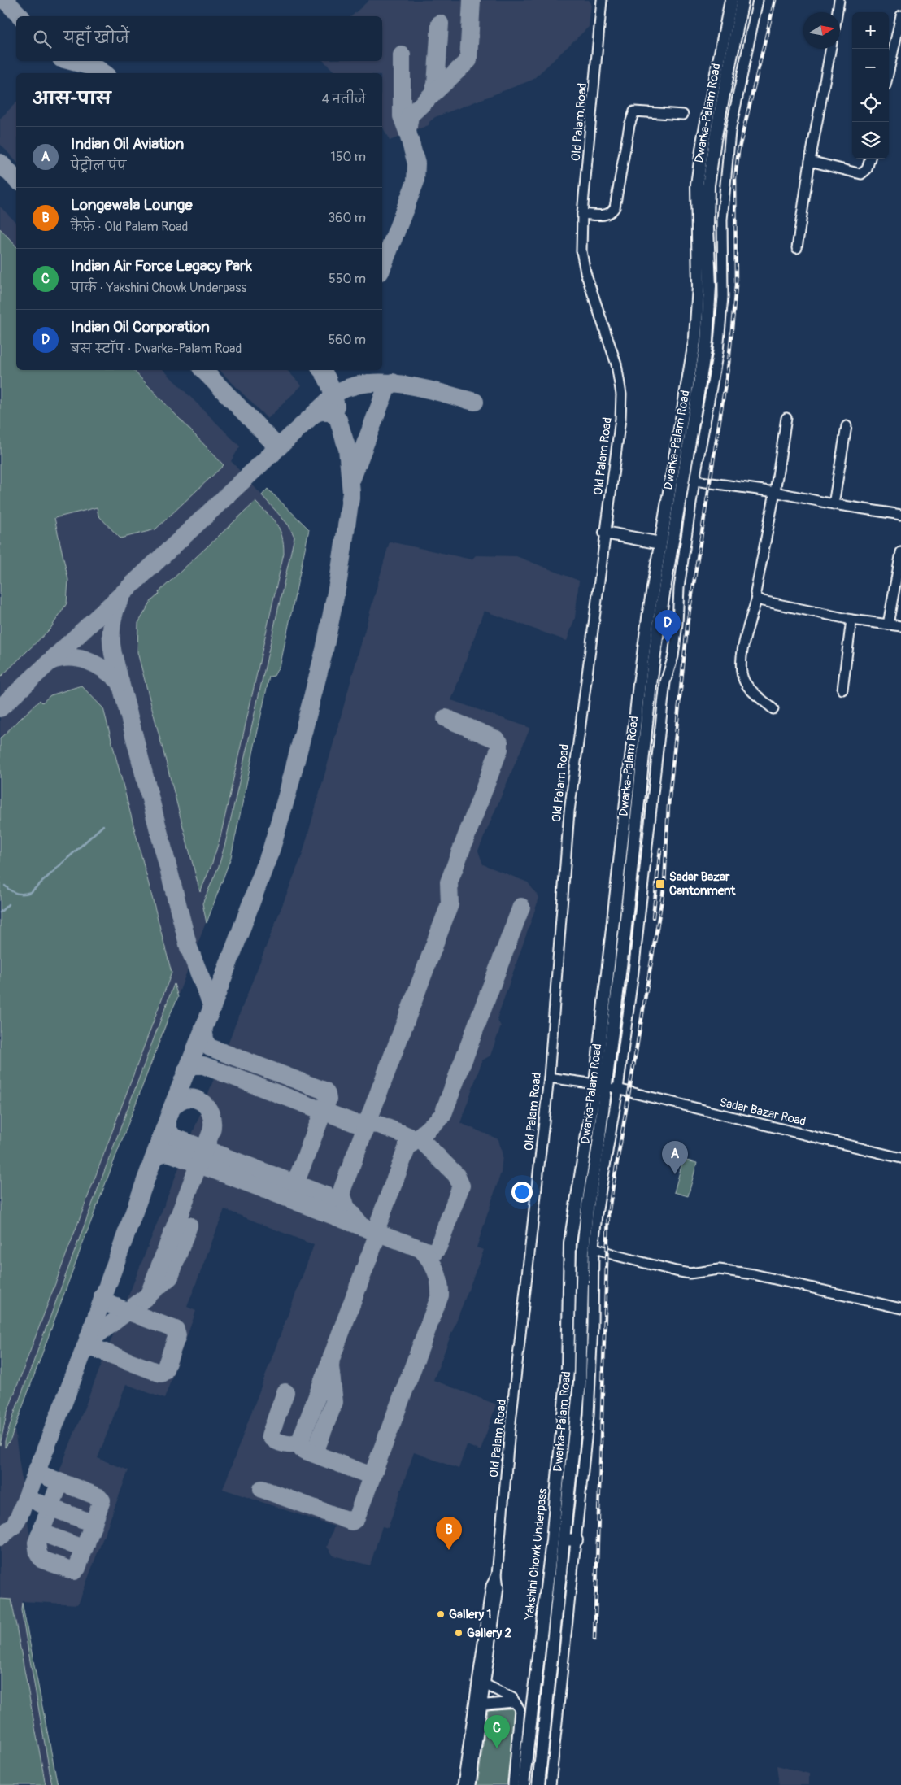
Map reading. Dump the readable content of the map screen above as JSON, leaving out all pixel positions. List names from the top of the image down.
{
  "streets": {
    "main road": ["Dwarka-Palam Road", "Yakshini Chowk Underpass"],
    "street": ["Old Palam Road", "Sadar Bazar Road"]
  },
  "crossings": [
    ["Dwarka-Palam Road", "Sadar Bazar Road"],
    ["Dwarka-Palam Road", "Yakshini Chowk Underpass"],
    ["Old Palam Road", "Sadar Bazar Road"],
    ["Sadar Bazar Road", "Yakshini Chowk Underpass"]
  ],
  "places": {
    "transit": ["Sadar Bazar Cantonment"],
    "other": ["Gallery 1", "Gallery 2"]
  },
  "north": "right",
  "page": {
    "map_buttons": ["+", "−"],
    "search": "यहाँ खोजें",
    "heading": ["आस-पास", "4 नतीजे"],
    "list": [
      {
        "mark": "A",
        "name": "Indian Oil Aviation",
        "note": "पेट्रोल पंप",
        "value": "150 m"
      },
      {
        "mark": "B",
        "name": "Longewala Lounge",
        "note": "कैफ़े · Old Palam Road",
        "value": "360 m"
      },
      {
        "mark": "C",
        "name": "Indian Air Force Legacy Park",
        "note": "पार्क · Yakshini Chowk Underpass",
        "value": "550 m"
      },
      {
        "mark": "D",
        "name": "Indian Oil Corporation",
        "note": "बस स्टॉप · Dwarka-Palam Road",
        "value": "560 m"
      }
    ],
    "pins": [
      "D",
      "A",
      "B",
      "C"
    ]
  }
}
